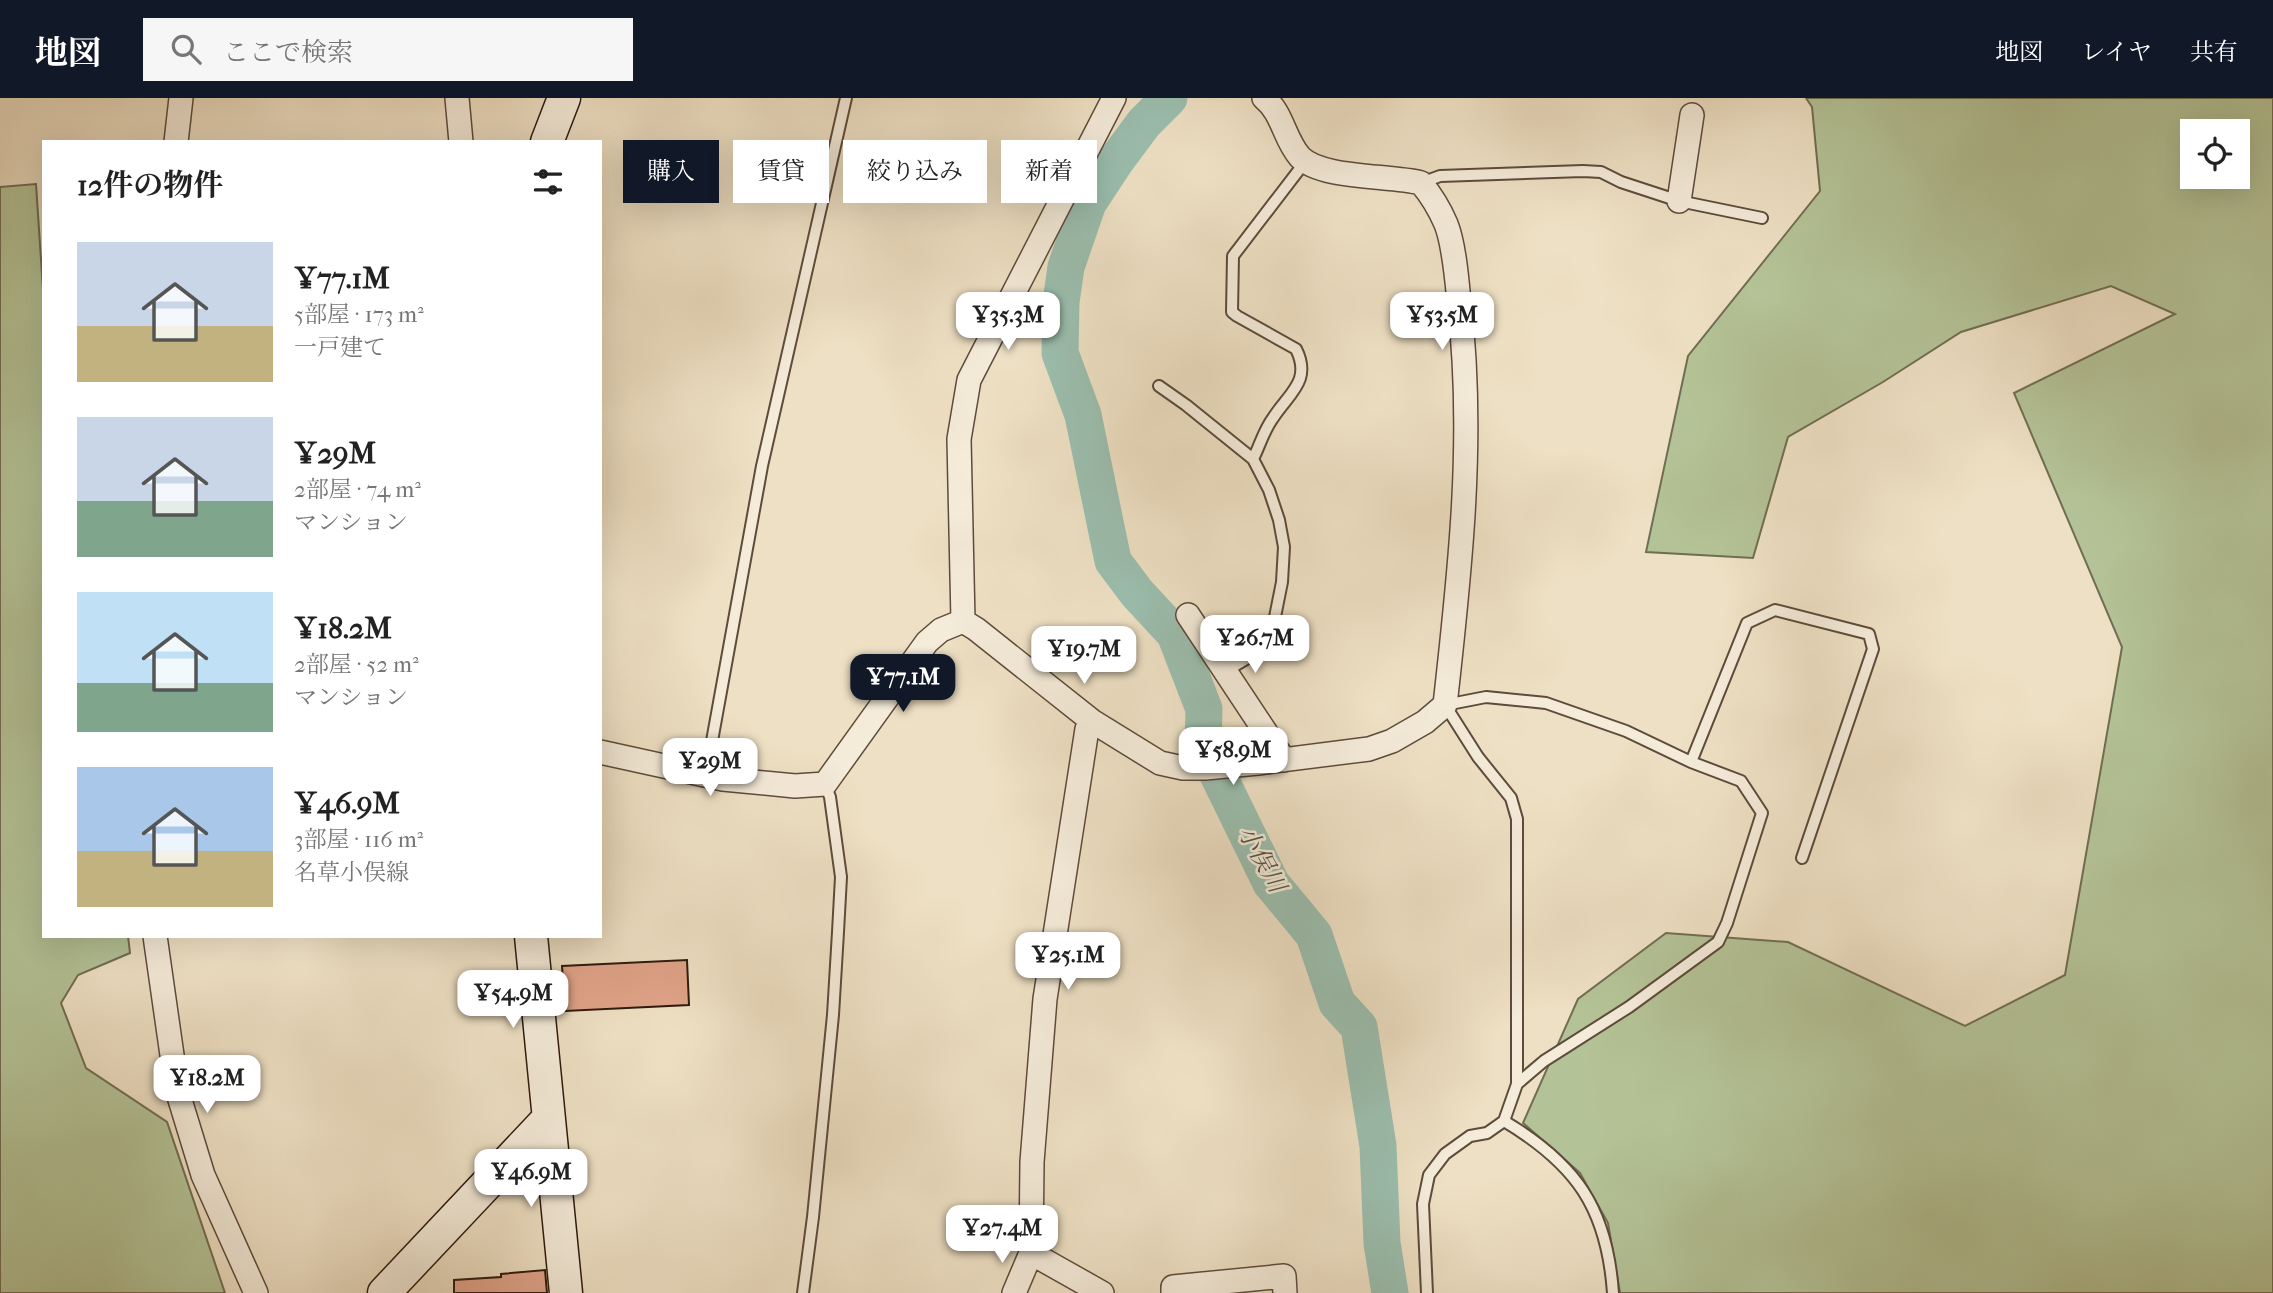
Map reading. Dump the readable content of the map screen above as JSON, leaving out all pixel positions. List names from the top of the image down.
{
  "water": ["小俣川"],
  "page": {
    "header": "地図",
    "search": "ここで検索",
    "nav": ["地図", "レイヤ", "共有"],
    "chip": [
      "購入",
      "賃貸",
      "絞り込み",
      "新着"
    ],
    "heading": "12件の物件",
    "list": [
      {
        "name": "¥77.1M",
        "note": "5部屋 · 173 m² · 一戸建て"
      },
      {
        "name": "¥29M",
        "note": "2部屋 · 74 m² · マンション"
      },
      {
        "name": "¥18.2M",
        "note": "2部屋 · 52 m² · マンション"
      },
      {
        "name": "¥46.9M",
        "note": "3部屋 · 116 m² · 名草小俣線"
      }
    ],
    "price": [
      "¥35.3M",
      "¥53.5M",
      "¥26.7M",
      "¥19.7M",
      "¥77.1M",
      "¥58.9M",
      "¥29M",
      "¥25.1M",
      "¥54.9M",
      "¥18.2M",
      "¥46.9M",
      "¥27.4M"
    ]
  }
}
